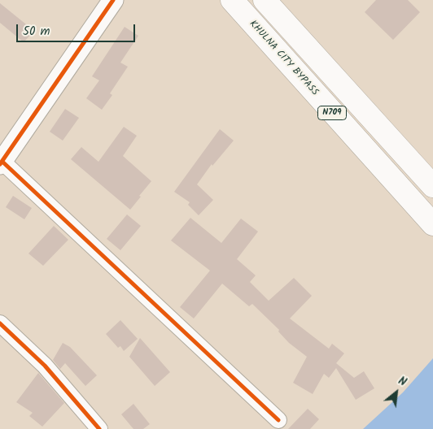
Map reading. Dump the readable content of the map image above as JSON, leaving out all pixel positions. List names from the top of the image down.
{
  "streets": {
    "highway": ["KHULNA CITY BYPASS", "N709"]
  },
  "scale_bar": "50 m",
  "north": "top right"
}
